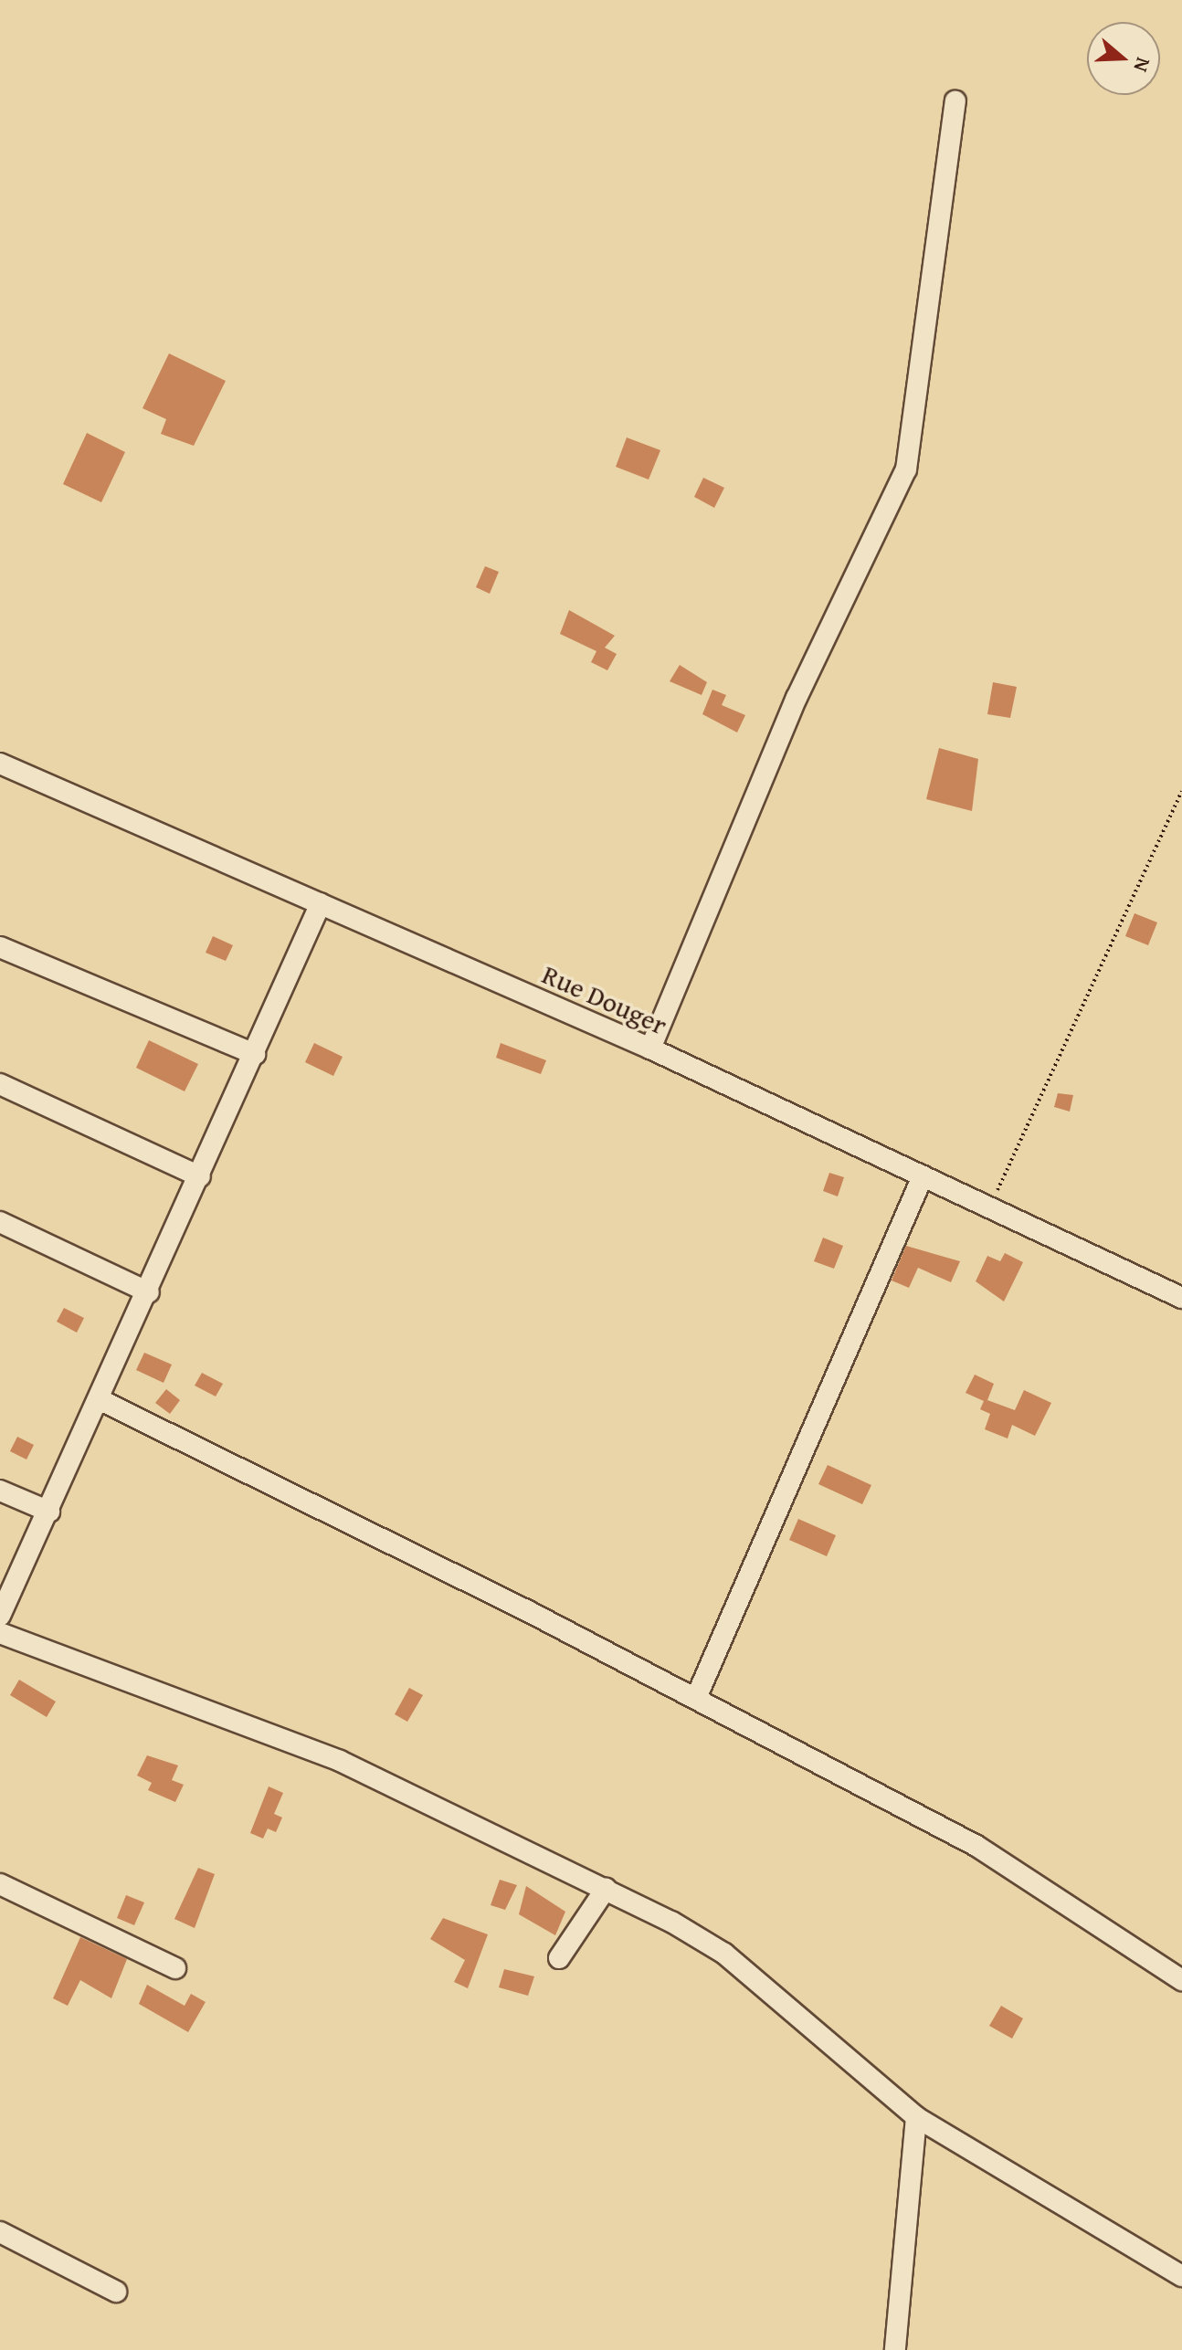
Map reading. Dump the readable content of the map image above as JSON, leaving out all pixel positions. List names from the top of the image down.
{
  "streets": {
    "street": ["Rue Douger"]
  },
  "north": "right"
}
